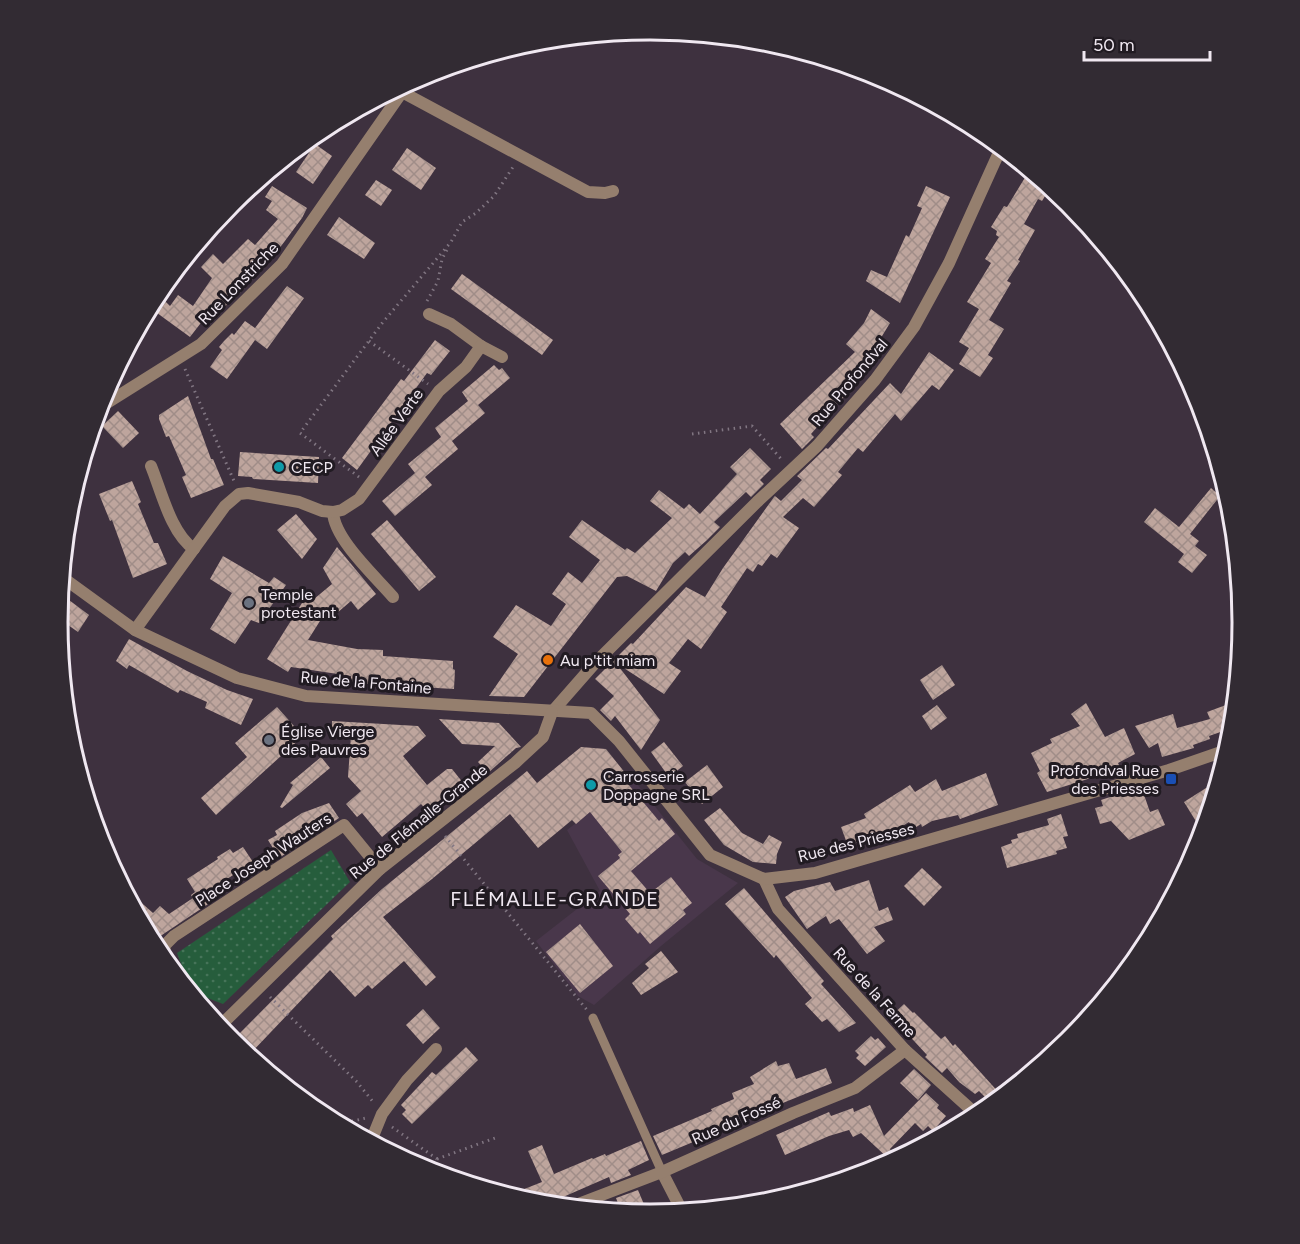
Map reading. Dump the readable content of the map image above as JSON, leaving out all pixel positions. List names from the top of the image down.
{
  "streets": {
    "street": [
      "Rue Lonstriche",
      "Rue Profondval",
      "Allée Verte",
      "Rue de la Fontaine",
      "Rue de Flémalle-Grande",
      "Rue des Priesses",
      "Place Joseph Wauters",
      "Rue de la Ferme",
      "Rue du Fossé"
    ]
  },
  "crossings": [
    ["Rue Profondval", "Rue de Flémalle-Grande"],
    ["Rue de la Fontaine", "Rue de Flémalle-Grande"],
    ["Rue de Flémalle-Grande", "Place Joseph Wauters"],
    ["Rue des Priesses", "Rue de la Ferme"],
    ["Rue de la Ferme", "Rue du Fossé"]
  ],
  "districts": ["FLÉMALLE-GRANDE"],
  "places": {
    "other": [
      "CECP",
      "Temple protestant",
      "Au p'tit miam",
      "Église Vierge des Pauvres",
      "Carrosserie Doppagne SRL"
    ],
    "transit": ["Profondval Rue des Priesses"]
  },
  "scale_bar": "50 m"
}
